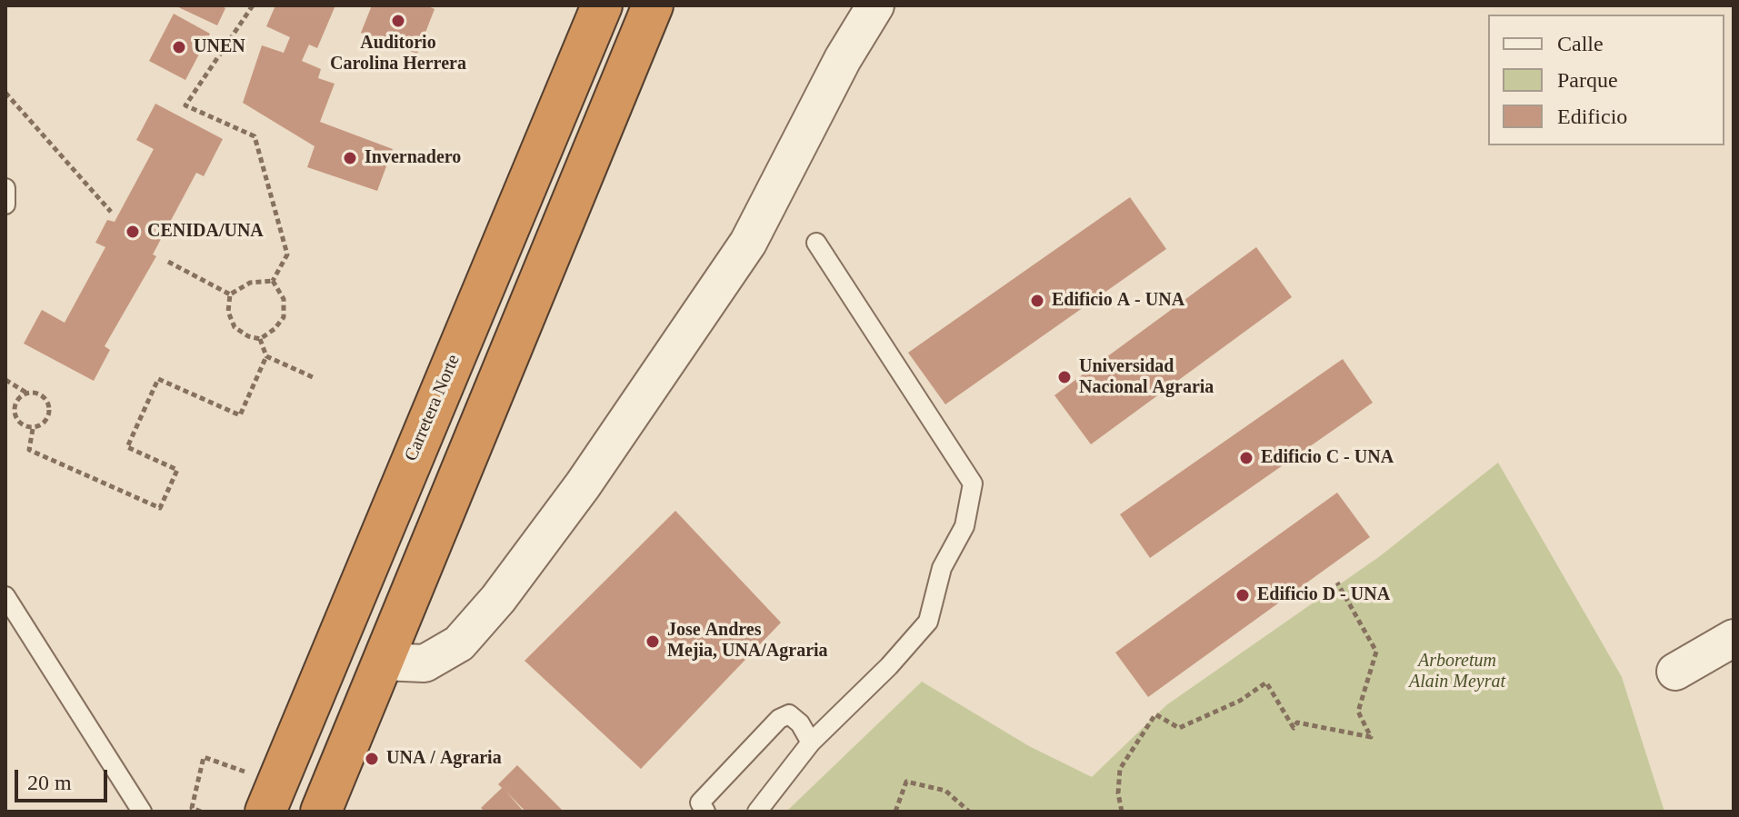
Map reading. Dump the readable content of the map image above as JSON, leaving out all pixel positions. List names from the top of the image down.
{
  "streets": {
    "highway": ["Carretera Norte"]
  },
  "parks": ["Arboretum Alain Meyrat"],
  "places": [
    "Auditorio Carolina Herrera",
    "UNEN",
    "Invernadero",
    "CENIDA/UNA",
    "Edificio A - UNA",
    "Universidad Nacional Agraria",
    "Edificio C - UNA",
    "Edificio D - UNA",
    "Jose Andres Mejia, UNA/Agraria",
    "UNA / Agraria"
  ],
  "legend": ["Calle", "Parque", "Edificio"],
  "scale_bar": "20 m"
}
